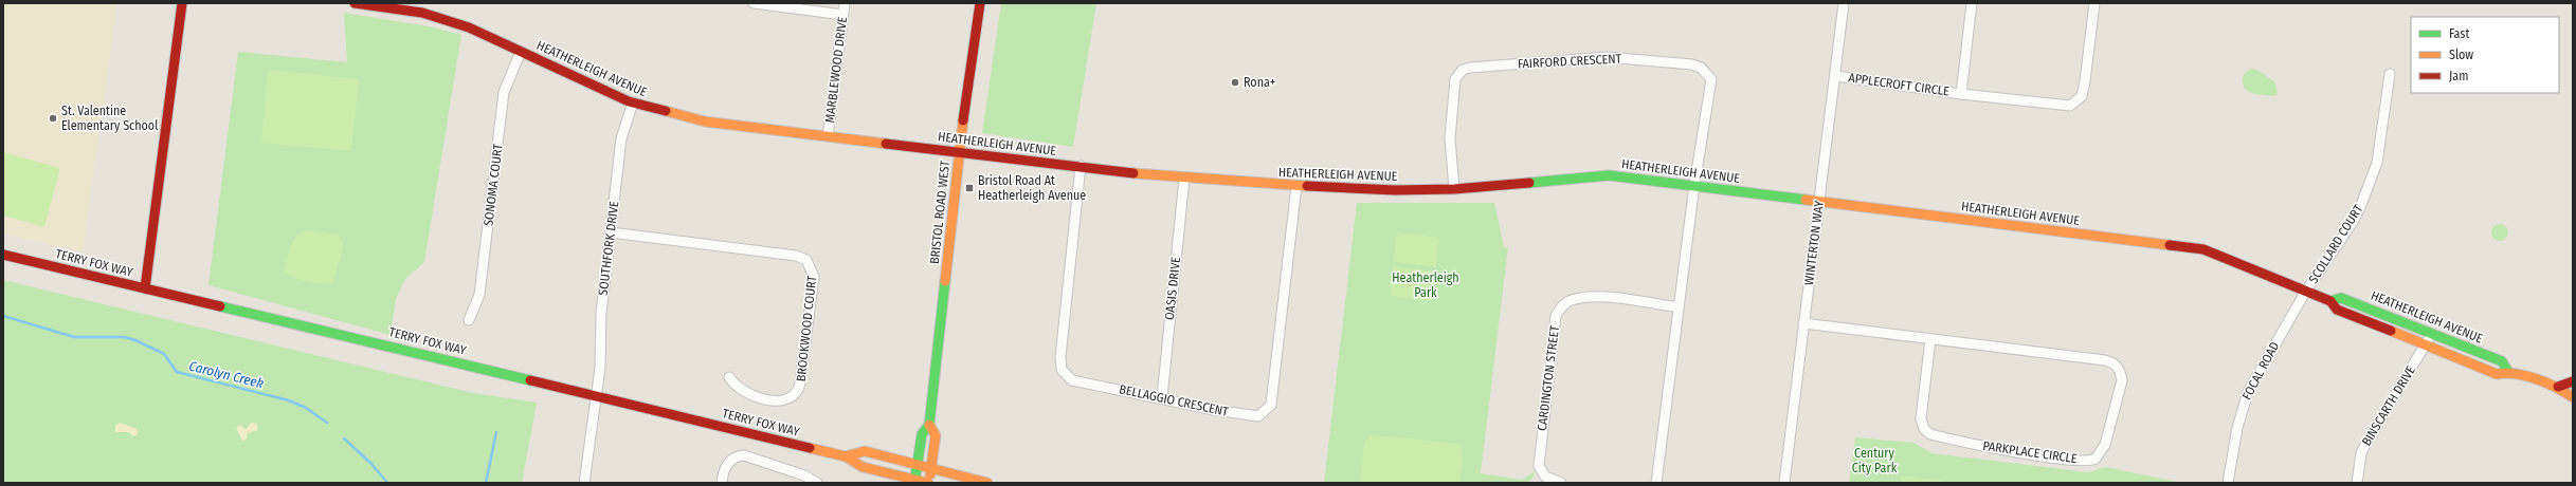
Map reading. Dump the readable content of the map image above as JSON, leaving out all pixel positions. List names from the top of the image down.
{
  "streets": {
    "street": [
      "FAIRFORD CRESCENT",
      "HEATHERLEIGH AVENUE",
      "MARBLEWOOD DRIVE",
      "APPLECROFT CIRCLE",
      "SONOMA COURT",
      "BRISTOL ROAD WEST",
      "WINTERTON WAY",
      "SCOLLARD COURT",
      "SOUTHFORK DRIVE",
      "TERRY FOX WAY",
      "OASIS DRIVE",
      "BROOKWOOD COURT",
      "FOCAL ROAD",
      "CARDINGTON STREET",
      "BELLAGGIO CRESCENT",
      "BINSCARTH DRIVE",
      "PARKPLACE CIRCLE"
    ]
  },
  "crossings": [
    ["FAIRFORD CRESCENT", "HEATHERLEIGH AVENUE"],
    ["HEATHERLEIGH AVENUE", "MARBLEWOOD DRIVE"],
    ["HEATHERLEIGH AVENUE", "SONOMA COURT"],
    ["HEATHERLEIGH AVENUE", "BRISTOL ROAD WEST"],
    ["HEATHERLEIGH AVENUE", "WINTERTON WAY"],
    ["HEATHERLEIGH AVENUE", "SCOLLARD COURT"],
    ["HEATHERLEIGH AVENUE", "SOUTHFORK DRIVE"],
    ["HEATHERLEIGH AVENUE", "OASIS DRIVE"],
    ["HEATHERLEIGH AVENUE", "FOCAL ROAD"],
    ["HEATHERLEIGH AVENUE", "BELLAGGIO CRESCENT"],
    ["HEATHERLEIGH AVENUE", "BINSCARTH DRIVE"],
    ["APPLECROFT CIRCLE", "WINTERTON WAY"],
    ["BRISTOL ROAD WEST", "TERRY FOX WAY"],
    ["WINTERTON WAY", "PARKPLACE CIRCLE"],
    ["SCOLLARD COURT", "FOCAL ROAD"],
    ["SOUTHFORK DRIVE", "TERRY FOX WAY"],
    ["SOUTHFORK DRIVE", "BROOKWOOD COURT"],
    ["OASIS DRIVE", "BELLAGGIO CRESCENT"]
  ],
  "water": ["Carolyn Creek"],
  "parks": ["Heatherleigh Park", "Century City Park"],
  "places": {
    "other": ["Rona+", "St. Valentine Elementary School"],
    "transit": ["Bristol Road At Heatherleigh Avenue"]
  },
  "legend": ["Fast", "Slow", "Jam"]
}
